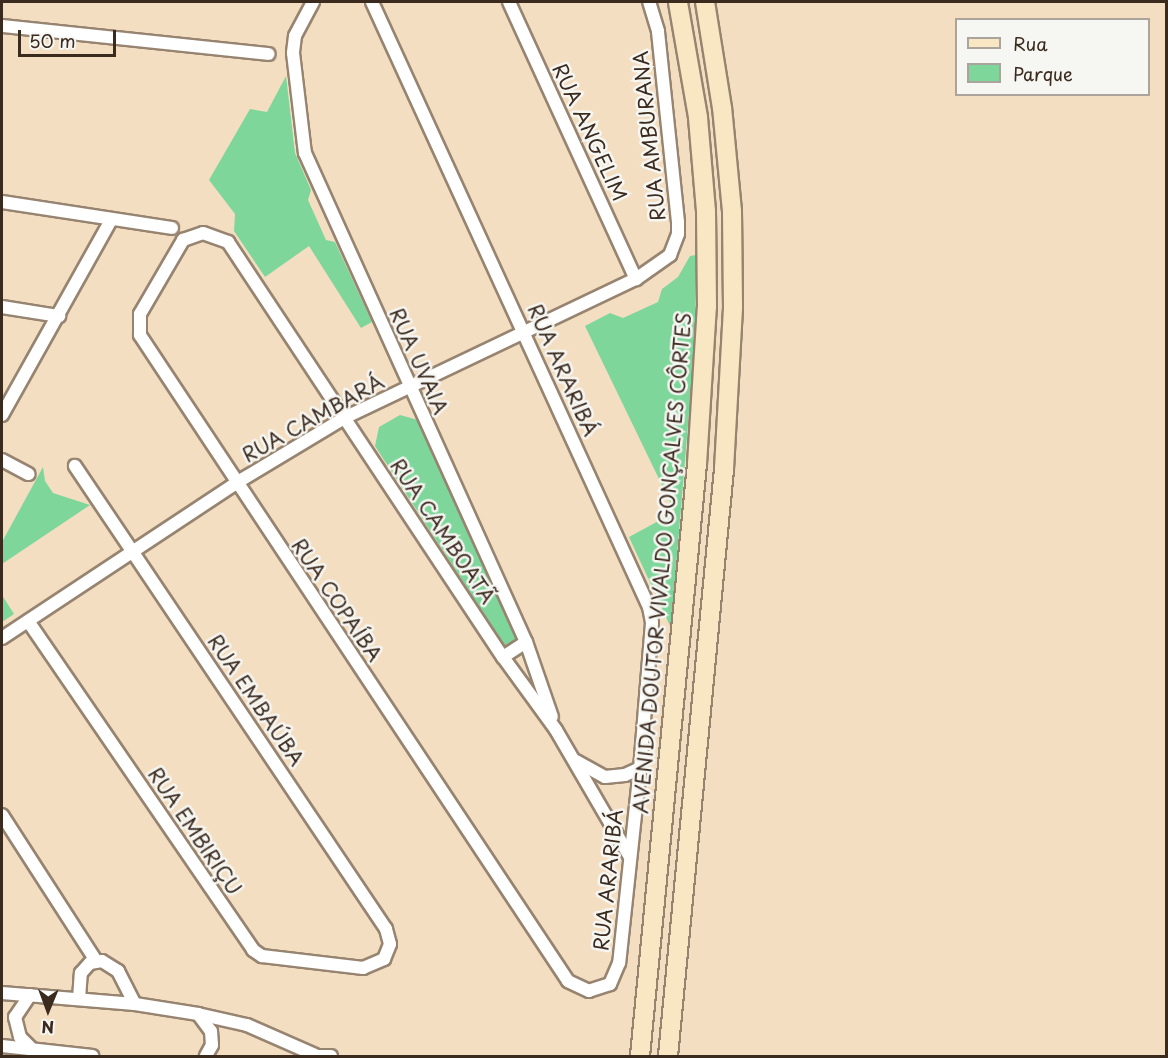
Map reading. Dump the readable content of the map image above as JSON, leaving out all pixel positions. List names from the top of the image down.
{
  "streets": {
    "main road": ["AVENIDA DOUTOR VIVALDO GONÇALVES CÔRTES"],
    "street": [
      "RUA ANGELIM",
      "RUA AMBURANA",
      "RUA UVAIA",
      "RUA ARARIBÁ",
      "RUA CAMBARÁ",
      "RUA CAMBOATÃ",
      "RUA COPAÍBA",
      "RUA EMBAÚBA",
      "RUA EMBIRIÇU"
    ]
  },
  "crossings": [
    ["RUA ANGELIM", "RUA CAMBARÁ"],
    ["RUA AMBURANA", "RUA CAMBARÁ"],
    ["RUA UVAIA", "RUA CAMBARÁ"],
    ["RUA UVAIA", "RUA CAMBOATÃ"],
    ["RUA ARARIBÁ", "RUA CAMBARÁ"],
    ["RUA ARARIBÁ", "RUA CAMBOATÃ"],
    ["RUA ARARIBÁ", "RUA COPAÍBA"],
    ["RUA CAMBARÁ", "RUA CAMBOATÃ"],
    ["RUA CAMBARÁ", "RUA COPAÍBA"],
    ["RUA CAMBARÁ", "RUA EMBAÚBA"],
    ["RUA CAMBARÁ", "RUA EMBIRIÇU"],
    ["RUA CAMBOATÃ", "RUA COPAÍBA"],
    ["RUA EMBAÚBA", "RUA EMBIRIÇU"]
  ],
  "legend": ["Rua", "Parque"],
  "scale_bar": "50 m",
  "north": "bottom"
}
